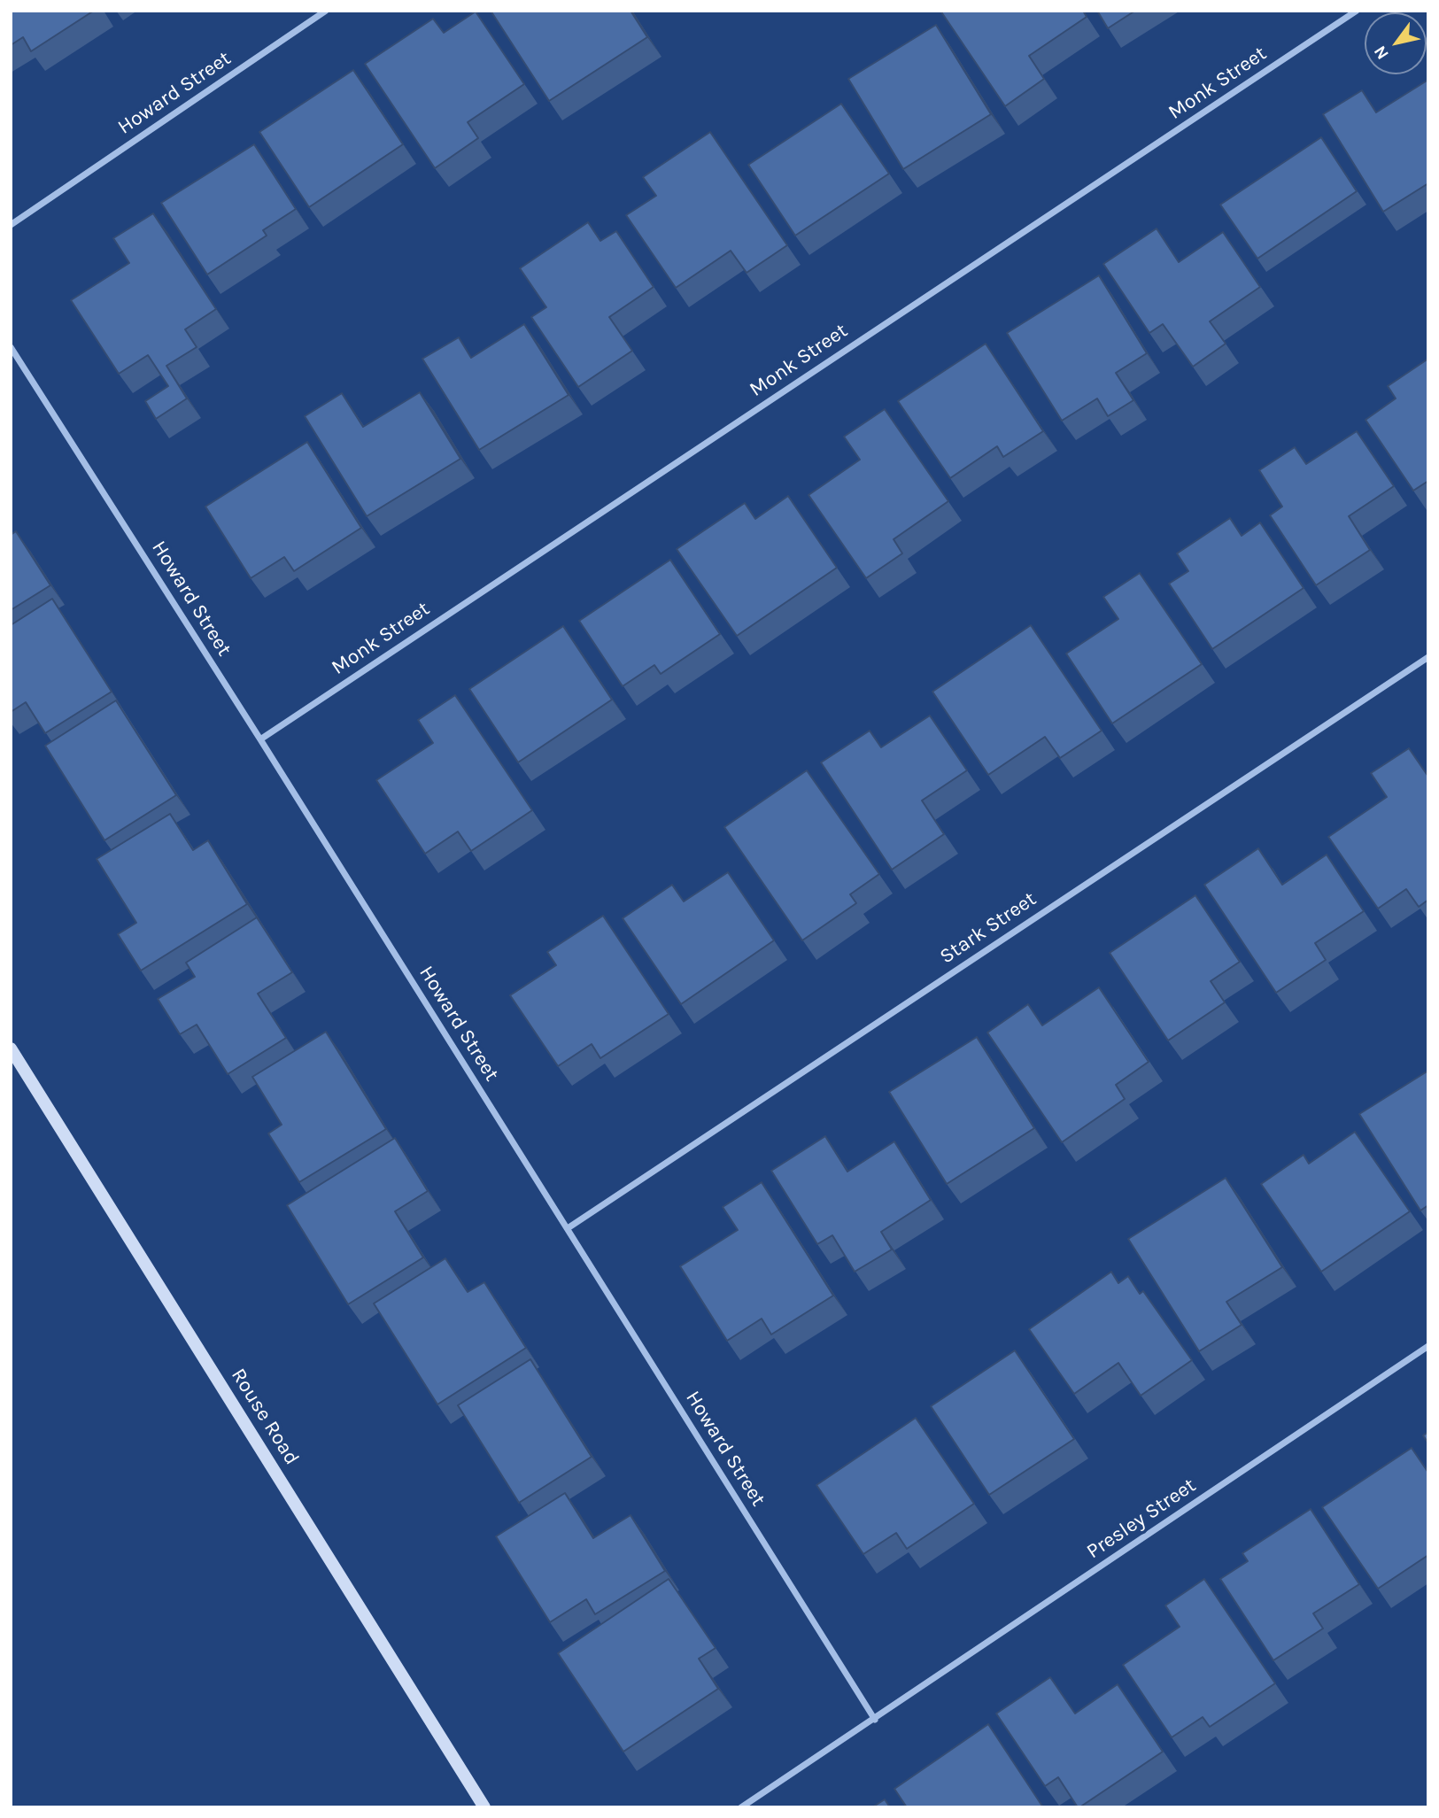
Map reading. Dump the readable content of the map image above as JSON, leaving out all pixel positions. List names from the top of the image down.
{
  "streets": {
    "street": [
      "Monk Street",
      "Howard Street",
      "Stark Street",
      "Rouse Road",
      "Presley Street"
    ]
  },
  "crossings": [
    ["Monk Street", "Howard Street"],
    ["Howard Street", "Stark Street"],
    ["Howard Street", "Presley Street"]
  ],
  "north": "bottom left"
}
